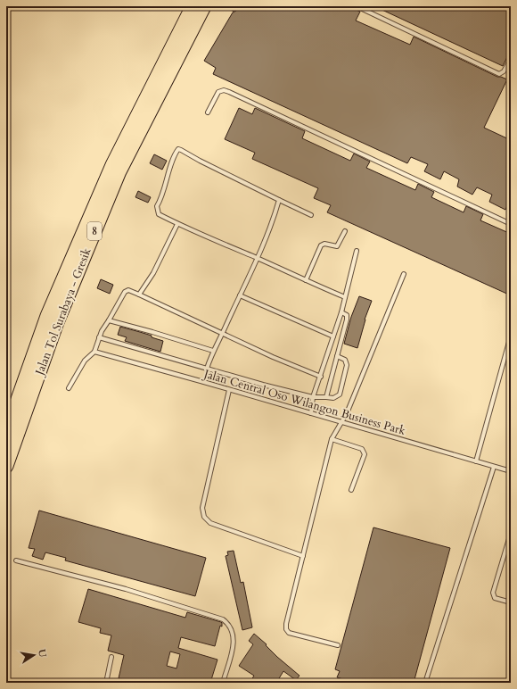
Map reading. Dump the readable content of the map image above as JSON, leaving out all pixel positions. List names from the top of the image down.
{
  "streets": {
    "highway": ["8", "Jalan Tol Surabaya - Gresik"],
    "lane": ["Jalan Central Oso Wilangon Business Park"]
  },
  "north": "right"
}
